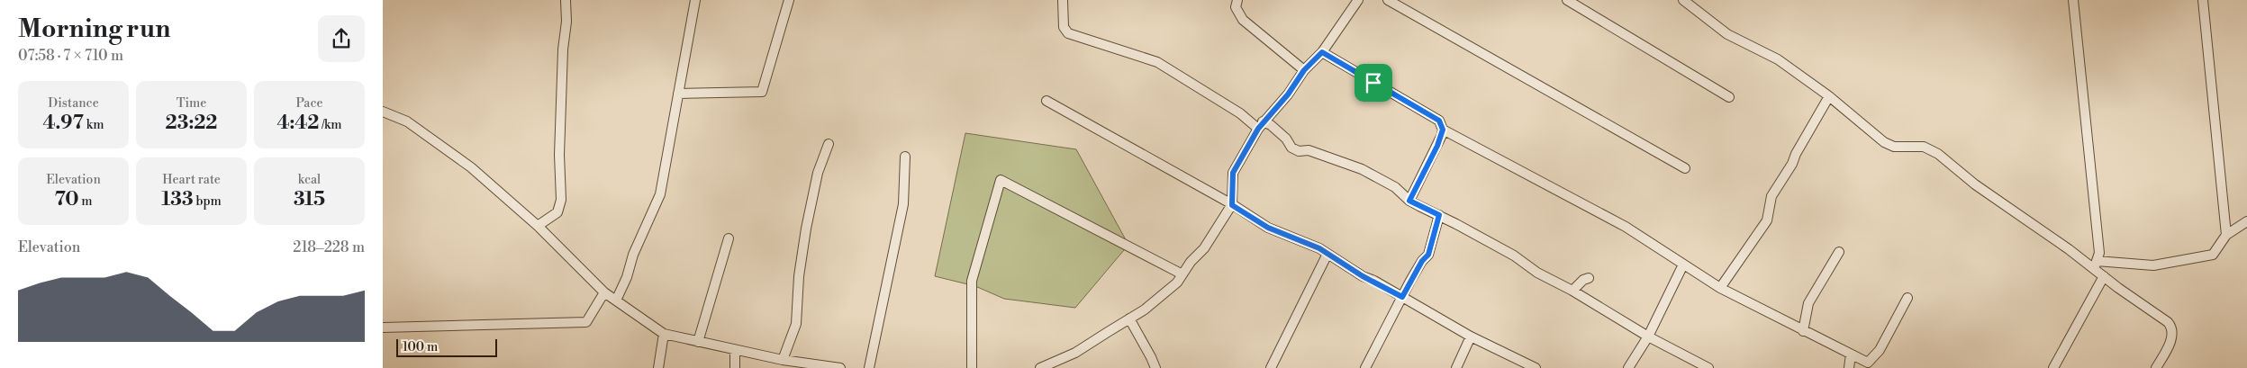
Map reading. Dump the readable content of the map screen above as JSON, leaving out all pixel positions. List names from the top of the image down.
{
  "scale_bar": "100 m",
  "page": {
    "heading": ["Morning run", "07:58 · 7 × 710 m"],
    "stats": [
      ["Distance", "4.97 km"],
      ["Time", "23:22"],
      ["Pace", "4:42 /km"],
      ["Elevation", "70 m"],
      ["Heart rate", "133 bpm"],
      ["kcal", "315"]
    ],
    "chart": ["Elevation", "218–228 m"],
    "scale": "100 m"
  }
}
